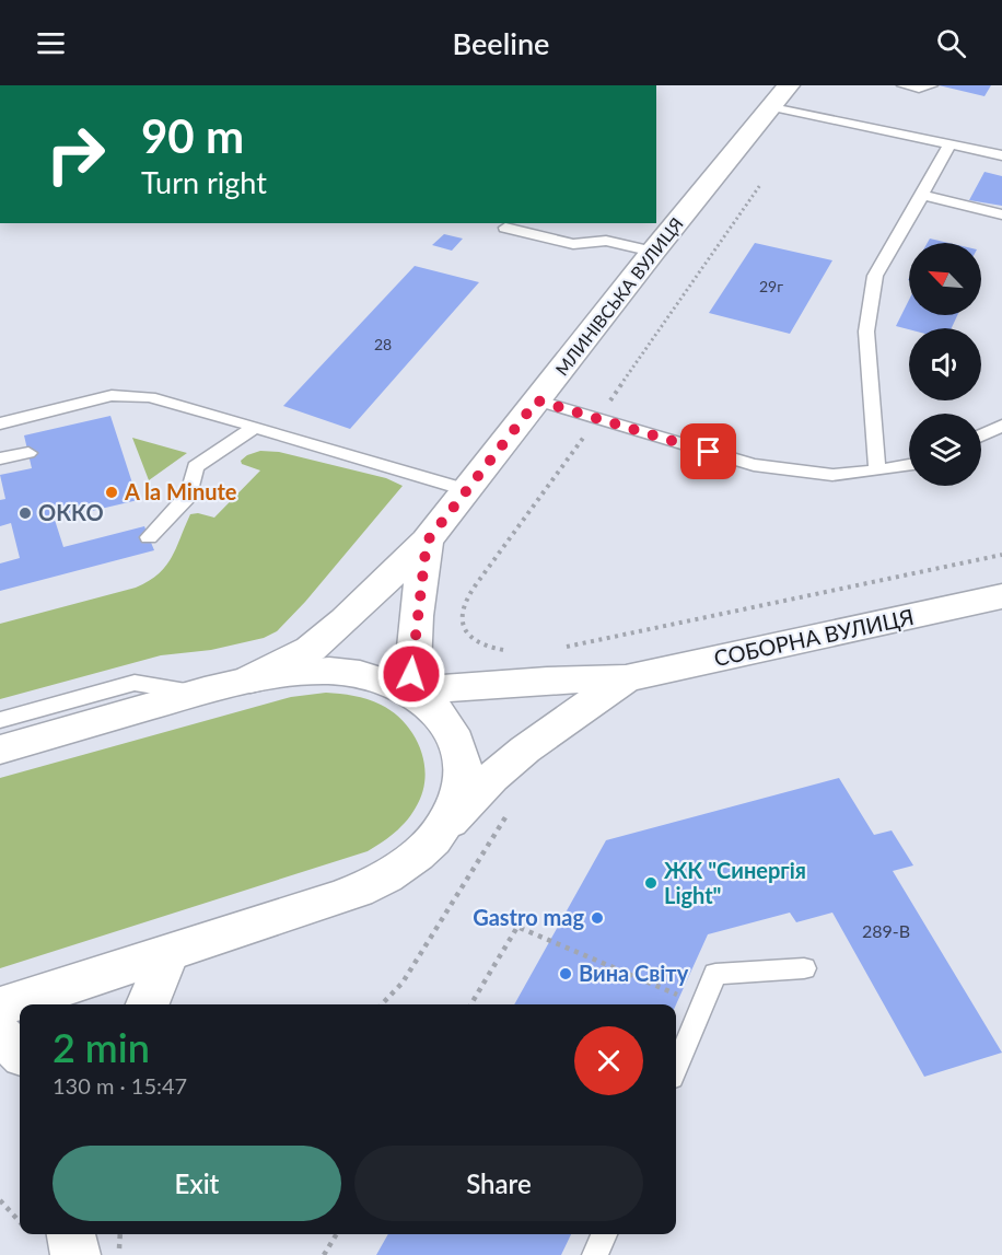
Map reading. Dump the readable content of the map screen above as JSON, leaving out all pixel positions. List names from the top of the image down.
{
  "streets": {
    "main road": ["МЛИНІВСЬКА ВУЛИЦЯ", "СОБОРНА ВУЛИЦЯ"]
  },
  "crossings": [
    ["МЛИНІВСЬКА ВУЛИЦЯ", "СОБОРНА ВУЛИЦЯ"]
  ],
  "places": [
    "A la Minute",
    "ОККО",
    "ЖК \"Синергія Light\"",
    "Gastro mag",
    "Вина Світу"
  ],
  "house_numbers": ["29г", "28", "289-В"],
  "north": "top left",
  "page": {
    "header": "Beeline",
    "turn": ["90 m", "Turn right"],
    "heading": ["2 min", "130 m · 15:47"],
    "buttons": ["Exit", "Share"]
  }
}
